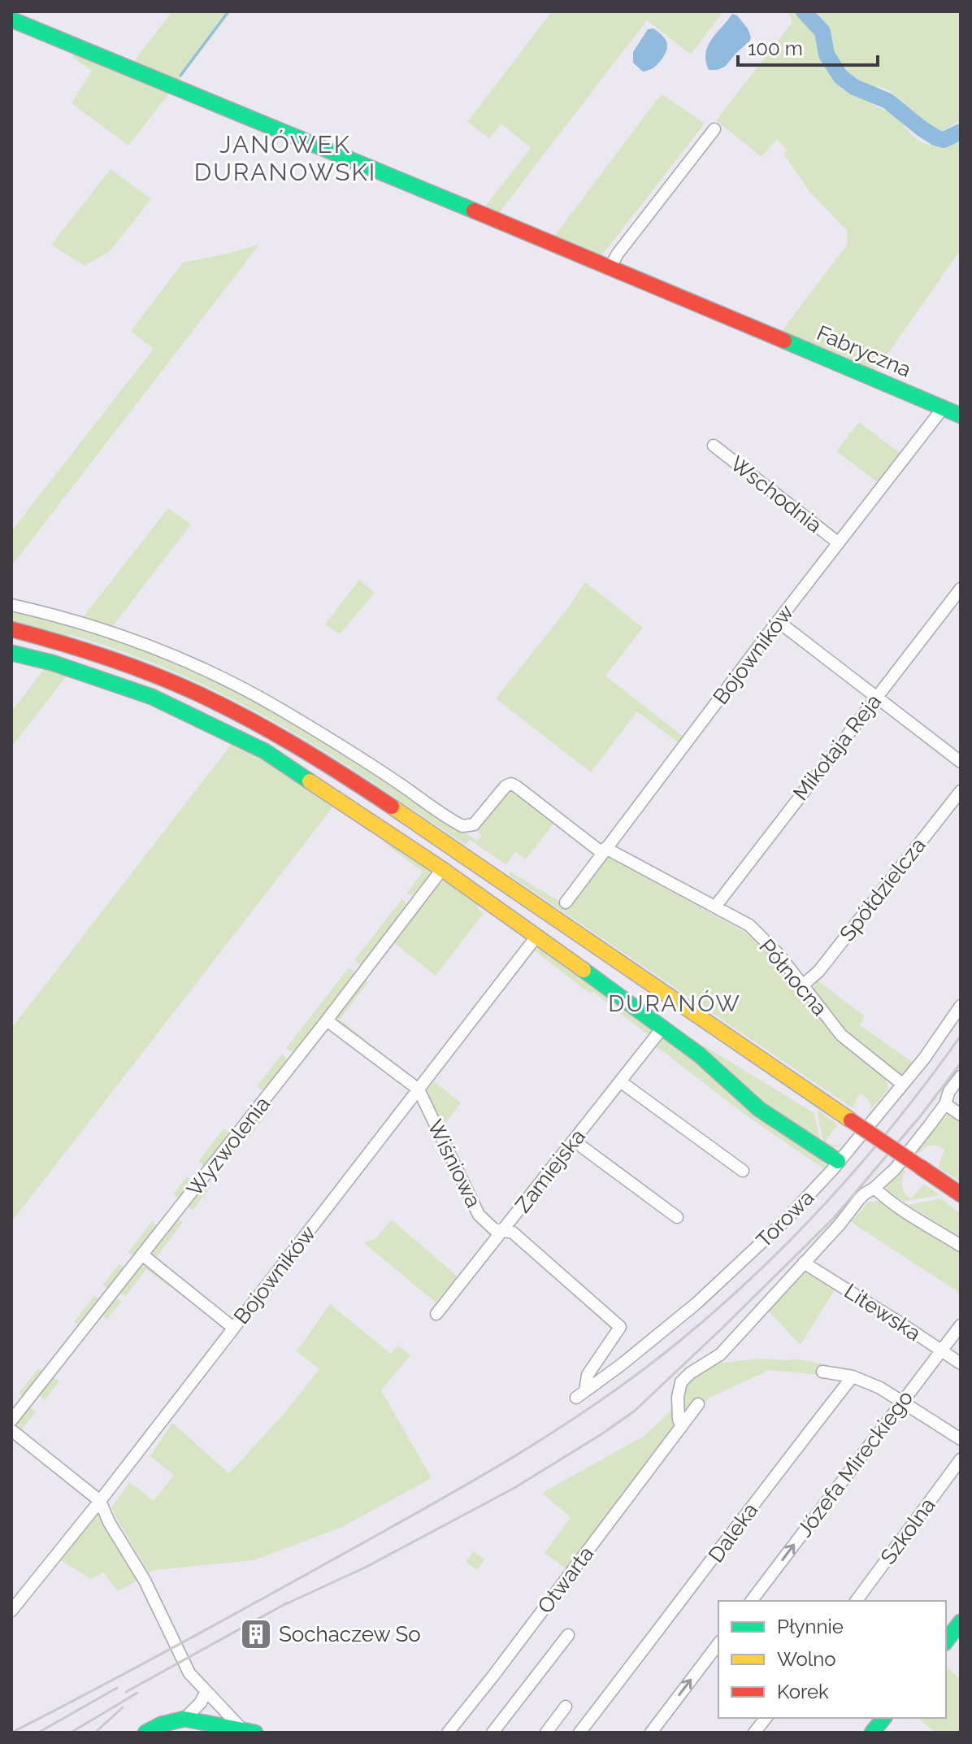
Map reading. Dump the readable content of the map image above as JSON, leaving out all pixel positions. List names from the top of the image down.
{
  "streets": {
    "street": [
      "Fabryczna",
      "Wschodnia",
      "Bojowników",
      "Mikołaja Reja",
      "Spółdzielcza",
      "Północna",
      "Wyzwolenia",
      "Wiśniowa",
      "Zamiejska",
      "Torowa",
      "Litewska",
      "Józefa Mireckiego",
      "Szkolna",
      "Daleka",
      "Otwarta"
    ]
  },
  "crossings": [
    ["Fabryczna", "Bojowników"],
    ["Wschodnia", "Bojowników"],
    ["Bojowników", "Północna"],
    ["Bojowników", "Wiśniowa"],
    ["Mikołaja Reja", "Północna"],
    ["Spółdzielcza", "Północna"],
    ["Północna", "Torowa"],
    ["Wyzwolenia", "Wiśniowa"],
    ["Wiśniowa", "Zamiejska"],
    ["Wiśniowa", "Torowa"],
    ["Litewska", "Józefa Mireckiego"]
  ],
  "one_way": ["Józefa Mireckiego"],
  "districts": ["JANÓWEK DURANOWSKI", "DURANÓW"],
  "places": {
    "building": ["Sochaczew So"]
  },
  "legend": ["Płynnie", "Wolno", "Korek"],
  "scale_bar": "100 m"
}
